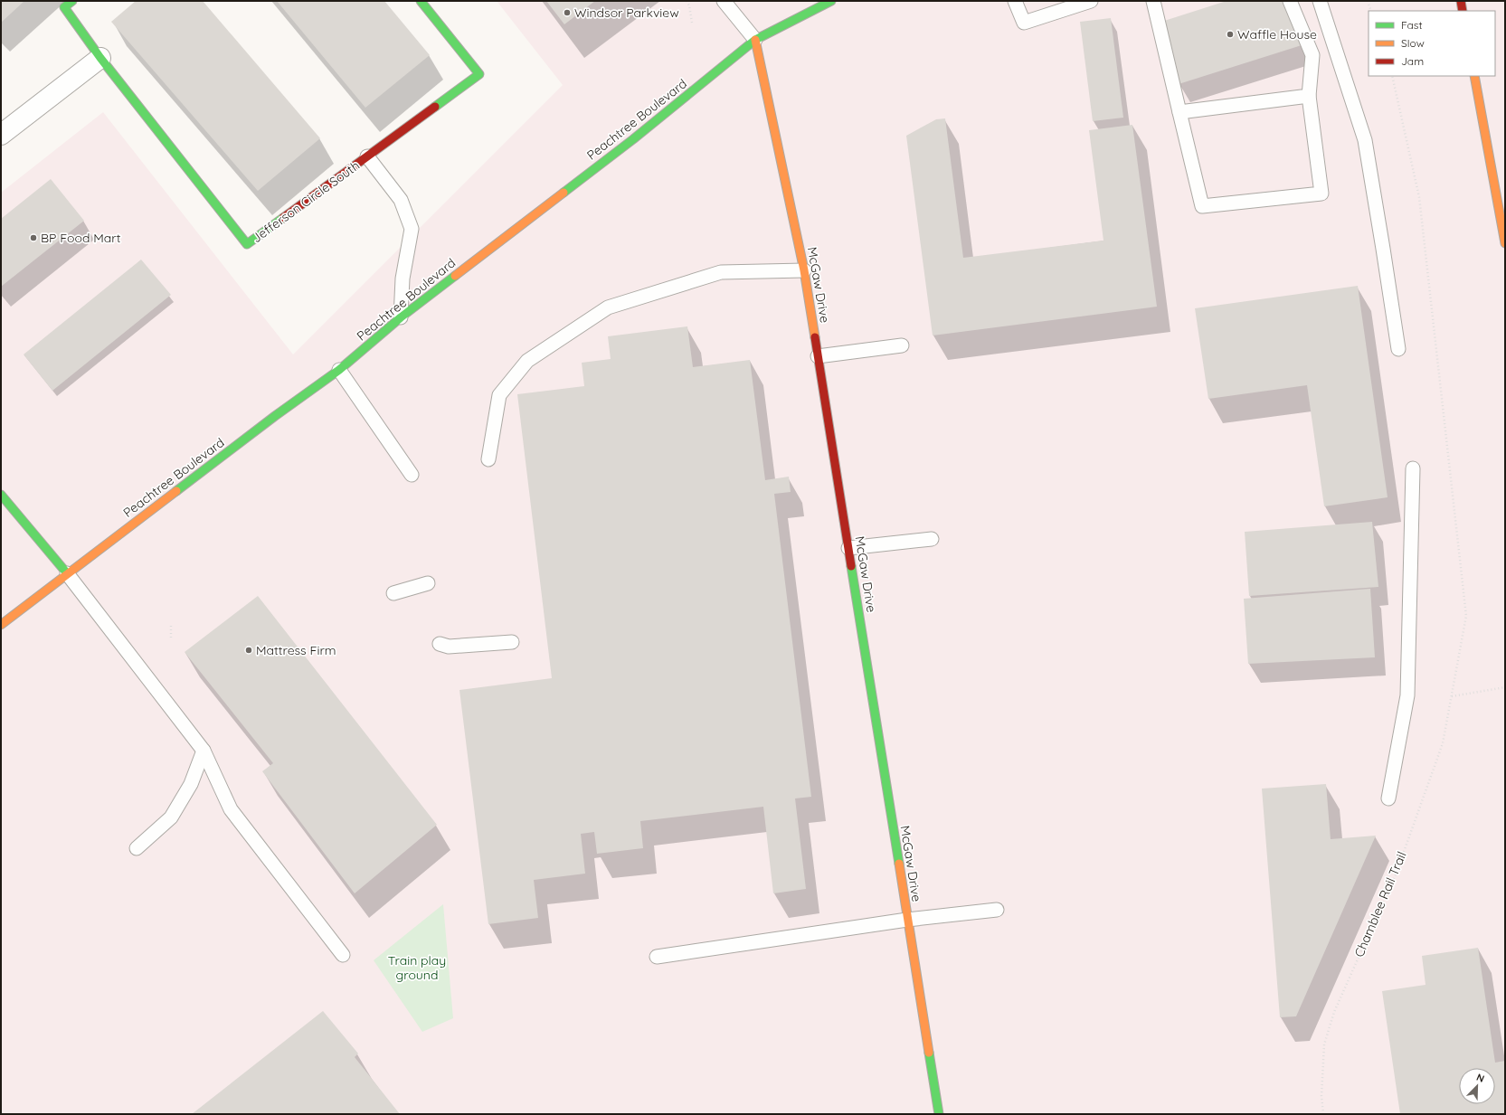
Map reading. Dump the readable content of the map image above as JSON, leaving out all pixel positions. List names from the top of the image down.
{
  "streets": {
    "main road": ["Peachtree Boulevard", "Jefferson Circle South", "McGaw Drive"],
    "path": ["Chamblee Rail Trail"]
  },
  "crossings": [
    ["Peachtree Boulevard", "McGaw Drive"]
  ],
  "parks": ["Train play ground"],
  "places": [
    "Windsor Parkview",
    "Waffle House",
    "BP Food Mart",
    "Mattress Firm"
  ],
  "legend": ["Fast", "Slow", "Jam"],
  "north": "top right"
}
